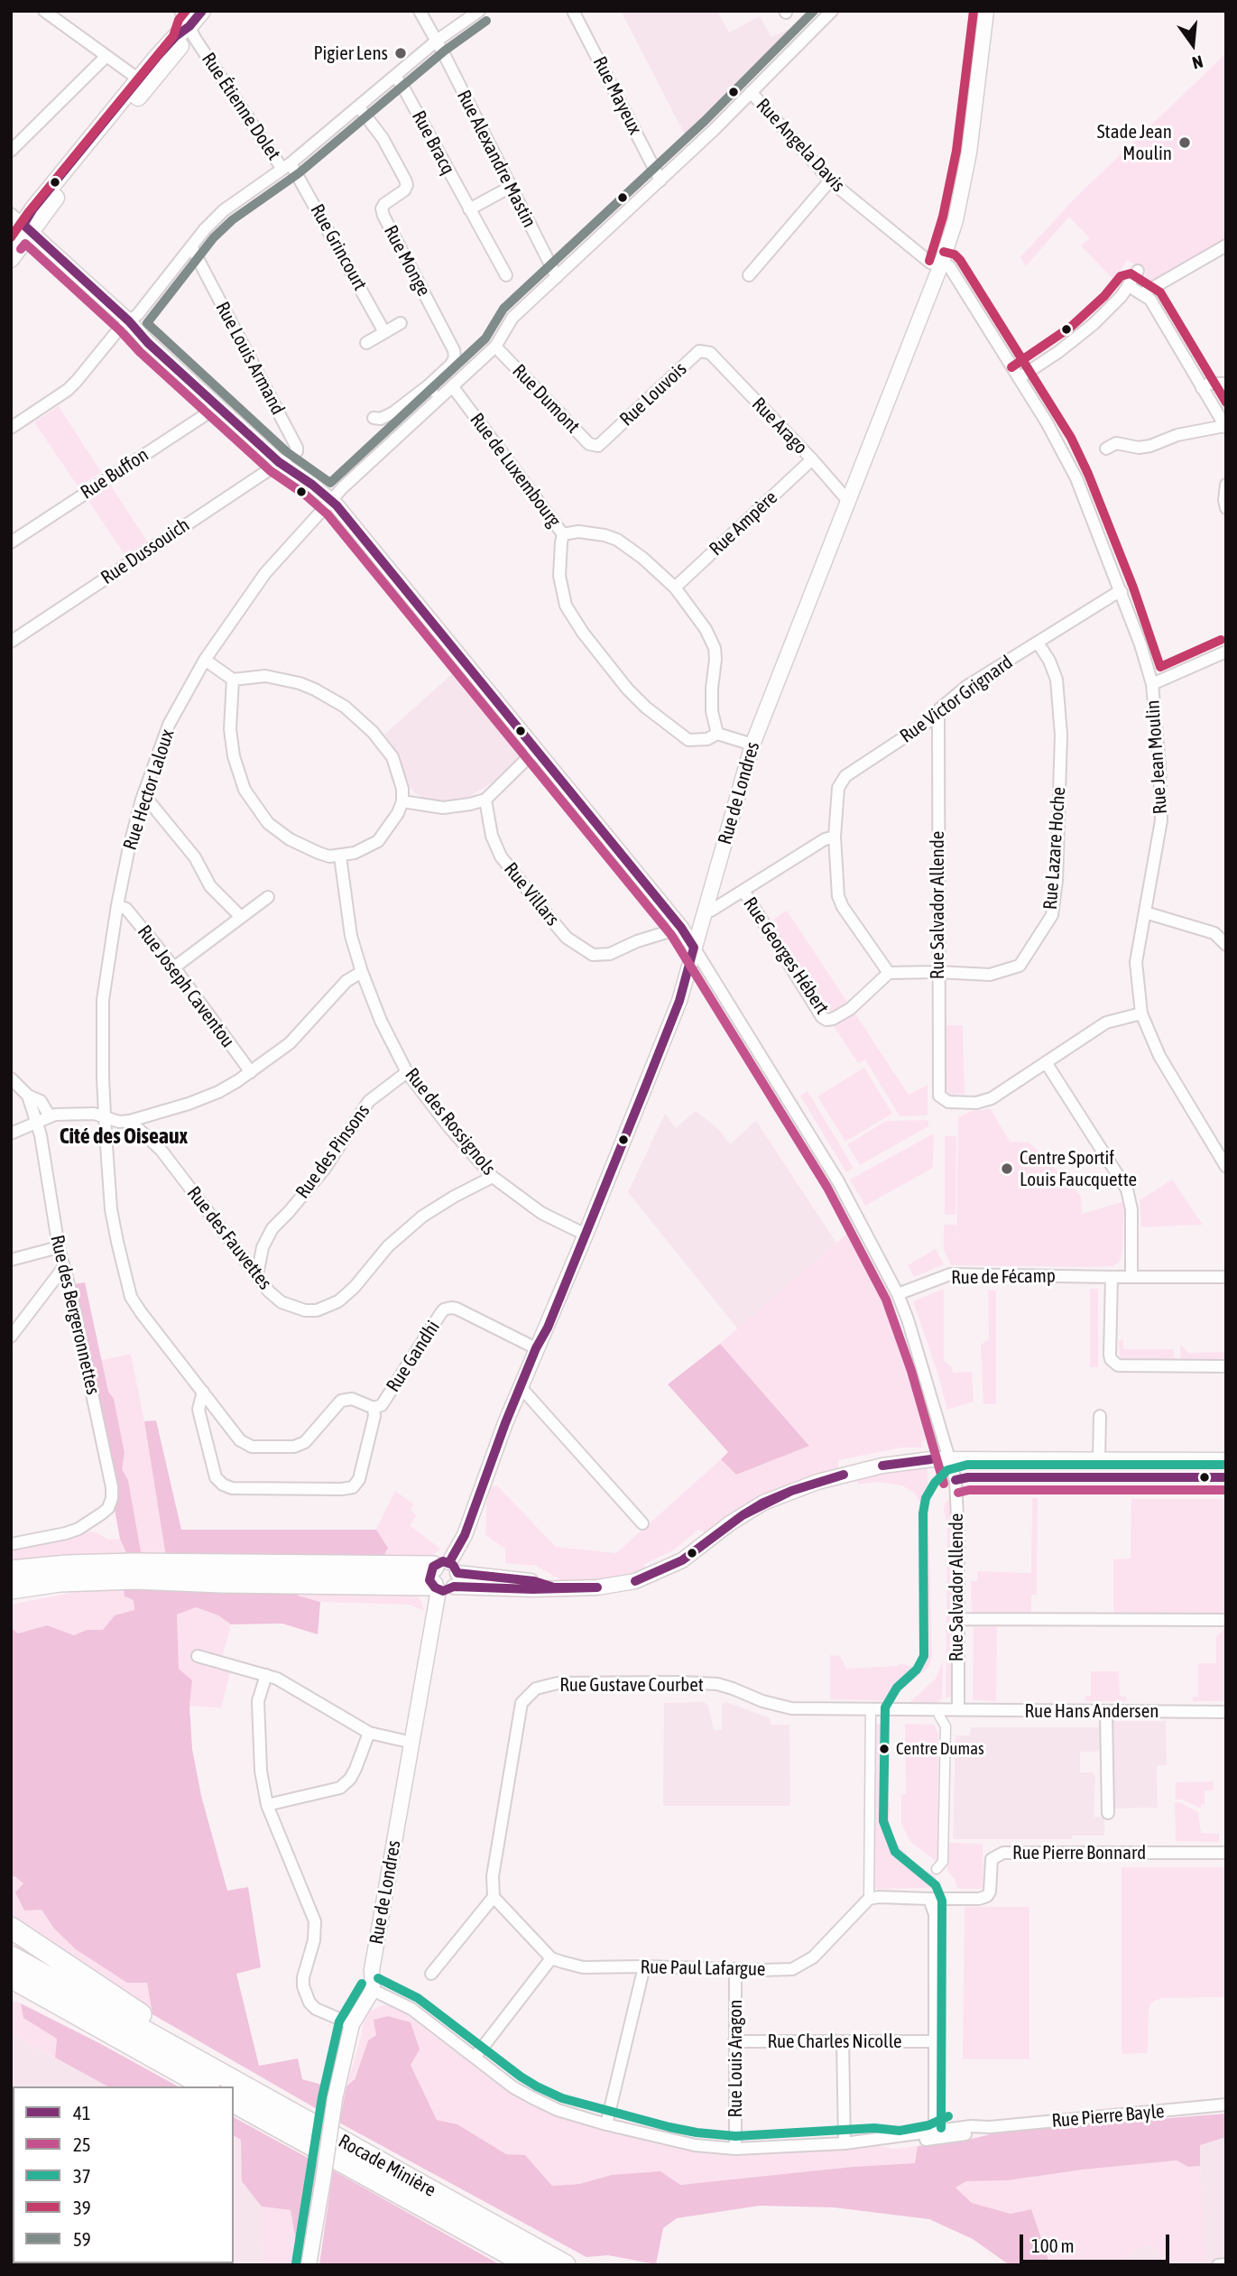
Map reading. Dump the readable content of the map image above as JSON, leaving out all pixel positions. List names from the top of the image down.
{
  "streets": {
    "highway": ["Rocade Minière"],
    "street": [
      "Rue Mayeux",
      "Rue Étienne Dolet",
      "Rue Bracq",
      "Rue Angela Davis",
      "Rue Alexandre Mastin",
      "Rue Grincourt",
      "Rue Monge",
      "Rue Louis Armand",
      "Rue Louvois",
      "Rue Dumont",
      "Rue Arago",
      "Rue de Luxembourg",
      "Rue Buffon",
      "Rue Ampère",
      "Rue Dussouich",
      "Rue Victor Grignard",
      "Rue Jean Moulin",
      "Rue Hector Laloux",
      "Rue de Londres",
      "Rue Lazare Hoche",
      "Rue Villars",
      "Rue Salvador Allende",
      "Rue Georges Hébert",
      "Rue Joseph Caventou",
      "Rue des Rossignols",
      "Rue des Pinsons",
      "Rue des Fauvettes",
      "Rue de Fécamp",
      "Rue des Bergeronnettes",
      "Rue Gandhi",
      "Rue Gustave Courbet",
      "Rue Hans Andersen",
      "Rue Pierre Bonnard",
      "Rue Paul Lafargue",
      "Rue Charles Nicolle",
      "Rue Louis Aragon",
      "Rue Pierre Bayle"
    ]
  },
  "crossings": [
    ["Rue Mayeux", "Rue Hector Laloux"],
    ["Rue Étienne Dolet", "Rue Grincourt"],
    ["Rue Angela Davis", "Rue Jean Moulin"],
    ["Rue Angela Davis", "Rue Hector Laloux"],
    ["Rue Angela Davis", "Rue de Londres"],
    ["Rue Alexandre Mastin", "Rue Hector Laloux"],
    ["Rue Louis Armand", "Rue Dussouich"],
    ["Rue Louvois", "Rue Dumont"],
    ["Rue Louvois", "Rue Arago"],
    ["Rue Dumont", "Rue Hector Laloux"],
    ["Rue Arago", "Rue Ampère"],
    ["Rue Arago", "Rue de Londres"],
    ["Rue de Luxembourg", "Rue Ampère"],
    ["Rue de Luxembourg", "Rue Hector Laloux"],
    ["Rue Victor Grignard", "Rue Jean Moulin"],
    ["Rue Victor Grignard", "Rue Lazare Hoche"],
    ["Rue Victor Grignard", "Rue Salvador Allende"],
    ["Rue Jean Moulin", "Rue de Londres"],
    ["Rue Hector Laloux", "Rue Joseph Caventou"],
    ["Rue Hector Laloux", "Rue Gandhi"],
    ["Rue de Londres", "Rue Salvador Allende"],
    ["Rue de Londres", "Rue des Rossignols"],
    ["Rue de Londres", "Rue Gandhi"],
    ["Rue de Londres", "Rue Pierre Bayle"],
    ["Rue Lazare Hoche", "Rue Salvador Allende"],
    ["Rue Salvador Allende", "Rue de Fécamp"],
    ["Rue Salvador Allende", "Rue Hans Andersen"],
    ["Rue des Rossignols", "Rue des Pinsons"],
    ["Rue des Rossignols", "Rue des Fauvettes"],
    ["Rue des Pinsons", "Rue des Fauvettes"],
    ["Rue Gustave Courbet", "Rue Hans Andersen"],
    ["Rue Paul Lafargue", "Rue Louis Aragon"],
    ["Rue Charles Nicolle", "Rue Louis Aragon"],
    ["Rue Louis Aragon", "Rue Pierre Bayle"]
  ],
  "districts": ["Cité des Oiseaux"],
  "places": [
    "Pigier Lens",
    "Stade Jean Moulin",
    "Centre Sportif Louis Faucquette",
    "Centre Dumas"
  ],
  "lines": [
    "transit line 41",
    "transit line 39",
    "transit line 59",
    "transit line 25",
    "transit line 37"
  ],
  "legend": [
    "41",
    "25",
    "37",
    "39",
    "59"
  ],
  "scale_bar": "100 m",
  "north": "bottom"
}
